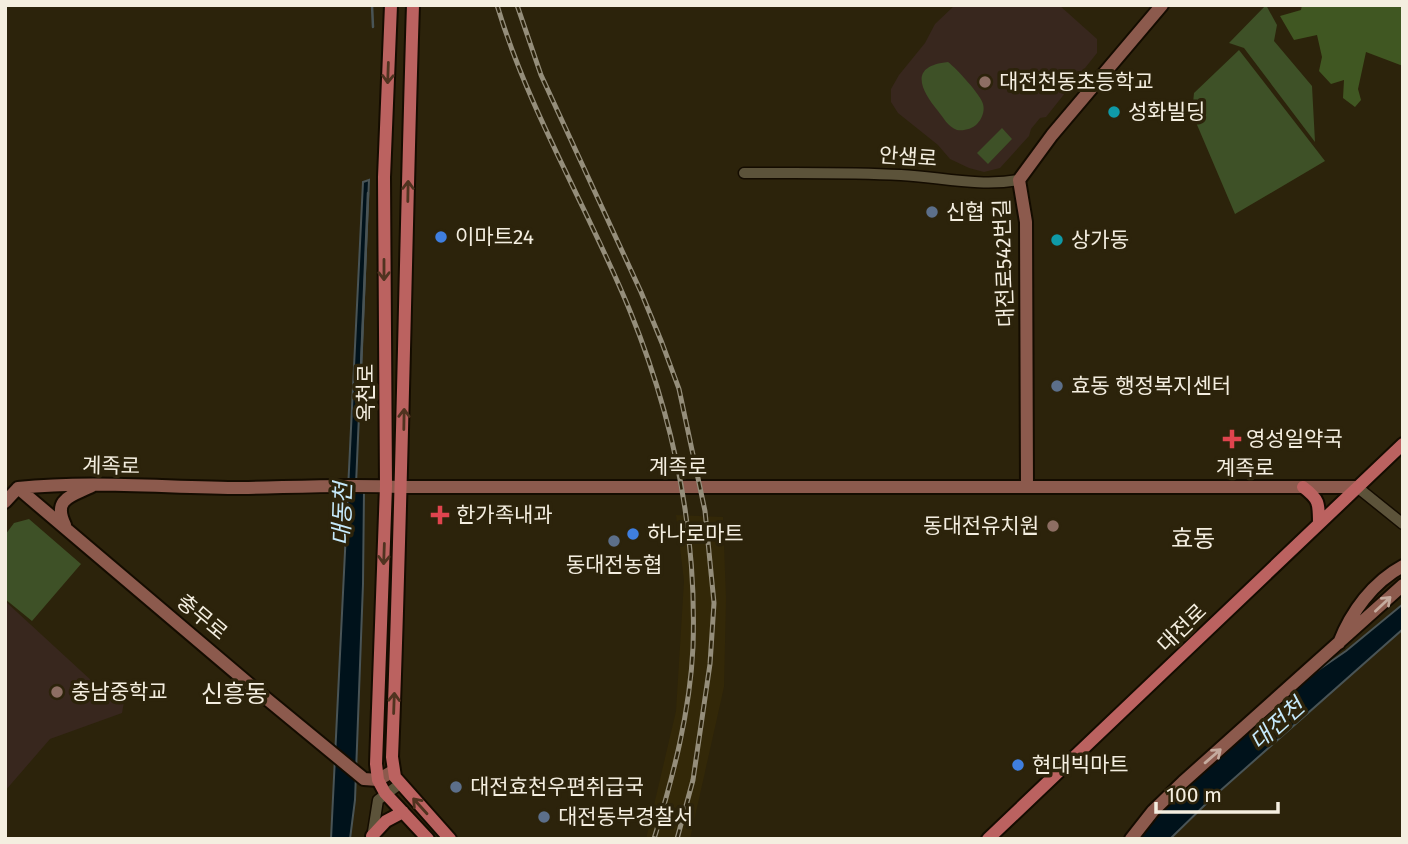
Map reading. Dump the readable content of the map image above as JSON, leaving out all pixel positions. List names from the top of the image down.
{
  "streets": {
    "main road": [
      "대전로542번길",
      "옥천로",
      "계족로",
      "충무로",
      "대전로"
    ],
    "street": ["안샘로"]
  },
  "crossings": [
    ["안샘로", "대전로542번길"],
    ["대전로542번길", "계족로"],
    ["옥천로", "계족로"],
    ["옥천로", "충무로"],
    ["계족로", "충무로"],
    ["계족로", "대전로"]
  ],
  "districts": ["효동", "신흥동"],
  "water": ["대동천", "대전천"],
  "places": {
    "other": [
      "대전천동초등학교",
      "성화빌딩",
      "신협",
      "이마트24",
      "상가동",
      "효동 행정복지센터",
      "동대전유치원",
      "하나로마트",
      "동대전농협",
      "충남중학교",
      "현대빅마트",
      "대전효천우편취급국",
      "대전동부경찰서"
    ],
    "health": ["영성일약국", "한가족내과"]
  },
  "scale_bar": "100 m"
}
